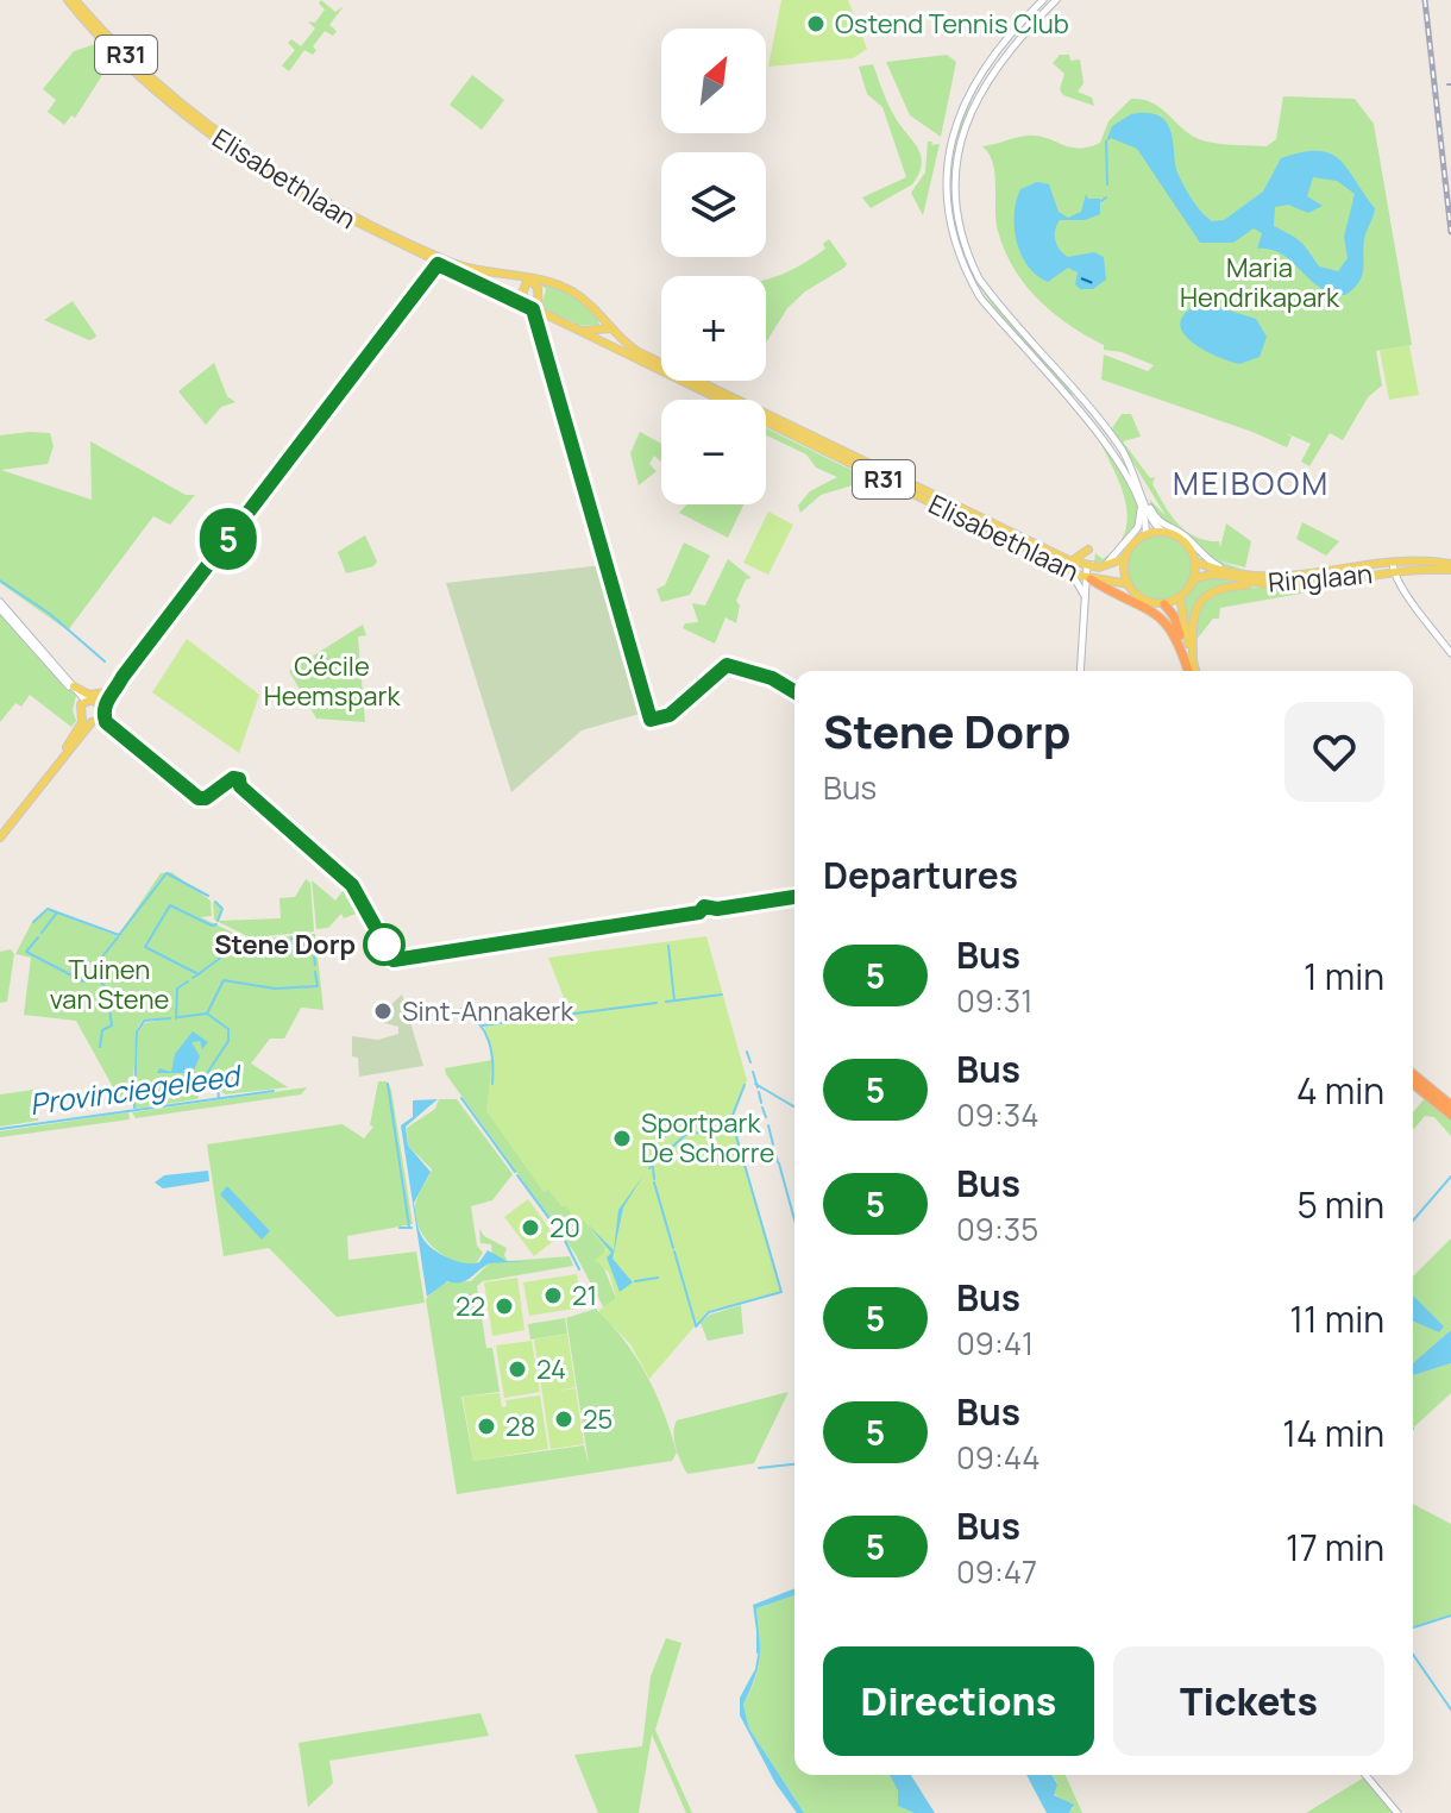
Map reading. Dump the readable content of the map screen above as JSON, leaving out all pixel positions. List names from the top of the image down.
{
  "streets": {
    "main road": ["R31", "Elisabethlaan", "Ringlaan"]
  },
  "crossings": [
    ["R31", "Elisabethlaan"],
    ["R31", "Ringlaan"],
    ["Elisabethlaan", "Ringlaan"]
  ],
  "districts": ["MEIBOOM"],
  "water": ["Provinciegeleed"],
  "parks": ["Maria Hendrikapark", "Cécile Heemspark", "Tuinen van Stene"],
  "places": [
    "Ostend Tennis Club",
    "Stene Dorp",
    "Sint-Annakerk",
    "Sportpark De Schorre",
    "20",
    "21",
    "22",
    "24",
    "25",
    "28"
  ],
  "lines": ["bus line 5"],
  "north": "top right",
  "page": {
    "on_map": "5",
    "map_buttons": ["+", "−"],
    "heading": [
      ["Stene Dorp", "Bus"],
      "Departures"
    ],
    "list": [
      {
        "mark": "5",
        "name": "Bus",
        "note": "09:31",
        "value": "1 min"
      },
      {
        "mark": "5",
        "name": "Bus",
        "note": "09:34",
        "value": "4 min"
      },
      {
        "mark": "5",
        "name": "Bus",
        "note": "09:35",
        "value": "5 min"
      },
      {
        "mark": "5",
        "name": "Bus",
        "note": "09:41",
        "value": "11 min"
      },
      {
        "mark": "5",
        "name": "Bus",
        "note": "09:44",
        "value": "14 min"
      },
      {
        "mark": "5",
        "name": "Bus",
        "note": "09:47",
        "value": "17 min"
      }
    ],
    "buttons": ["Directions", "Tickets"]
  }
}
